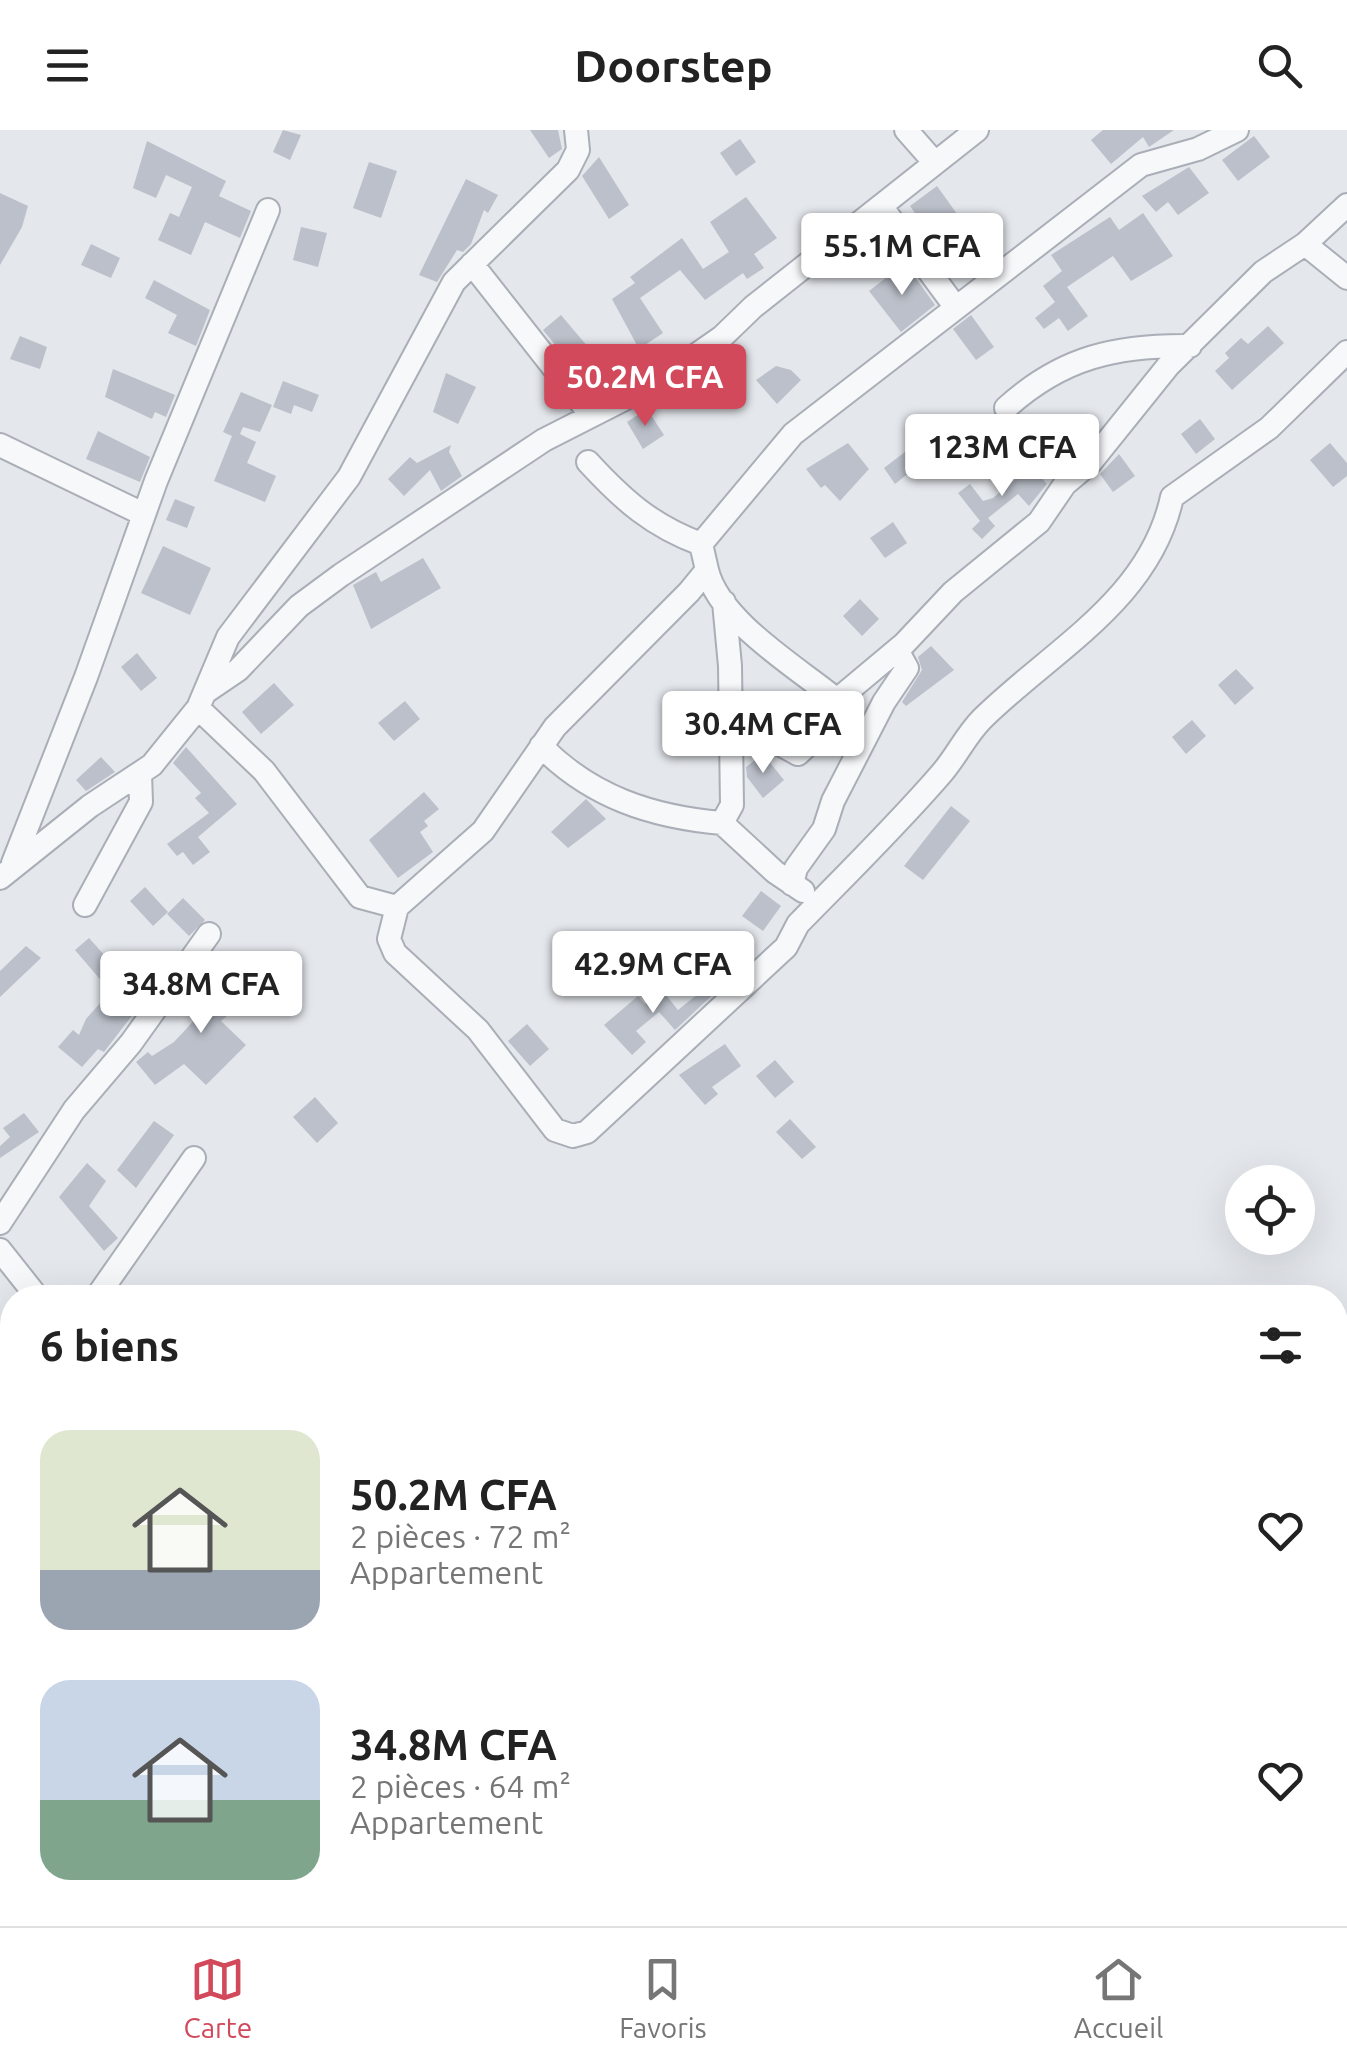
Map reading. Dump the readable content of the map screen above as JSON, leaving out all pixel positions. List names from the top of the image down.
{
  "page": {
    "header": "Doorstep",
    "price": [
      "55.1M CFA",
      "50.2M CFA",
      "123M CFA",
      "30.4M CFA",
      "42.9M CFA",
      "34.8M CFA"
    ],
    "heading": "6 biens",
    "list": [
      {
        "name": "50.2M CFA",
        "note": "2 pièces · 72 m² · Appartement"
      },
      {
        "name": "34.8M CFA",
        "note": "2 pièces · 64 m² · Appartement"
      }
    ],
    "tabs": ["Carte", "Favoris", "Accueil"]
  }
}
